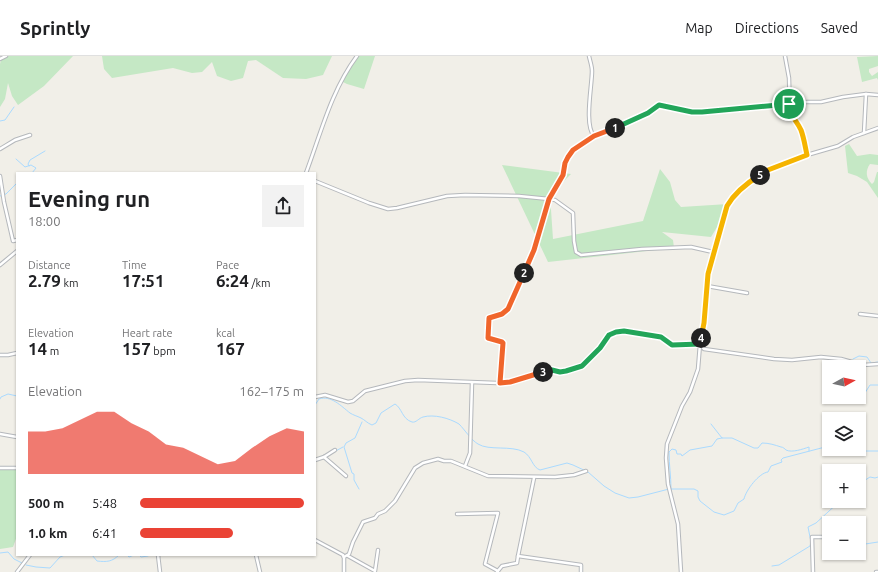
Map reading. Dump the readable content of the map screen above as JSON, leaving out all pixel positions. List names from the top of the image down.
{
  "north": "right",
  "page": {
    "header": "Sprintly",
    "nav": ["Map", "Directions", "Saved"],
    "pins": [
      "1",
      "5",
      "2",
      "4",
      "3"
    ],
    "heading": ["Evening run", "18:00"],
    "stats": [
      ["Distance", "2.79 km"],
      ["Time", "17:51"],
      ["Pace", "6:24 /km"],
      ["Elevation", "14 m"],
      ["Heart rate", "157 bpm"],
      ["kcal", "167"]
    ],
    "map_buttons": ["+", "−"],
    "chart": ["Elevation", "162–175 m"],
    "list": [
      {
        "name": "500 m",
        "note": "5:48"
      },
      {
        "name": "1.0 km",
        "note": "6:41"
      }
    ]
  }
}
